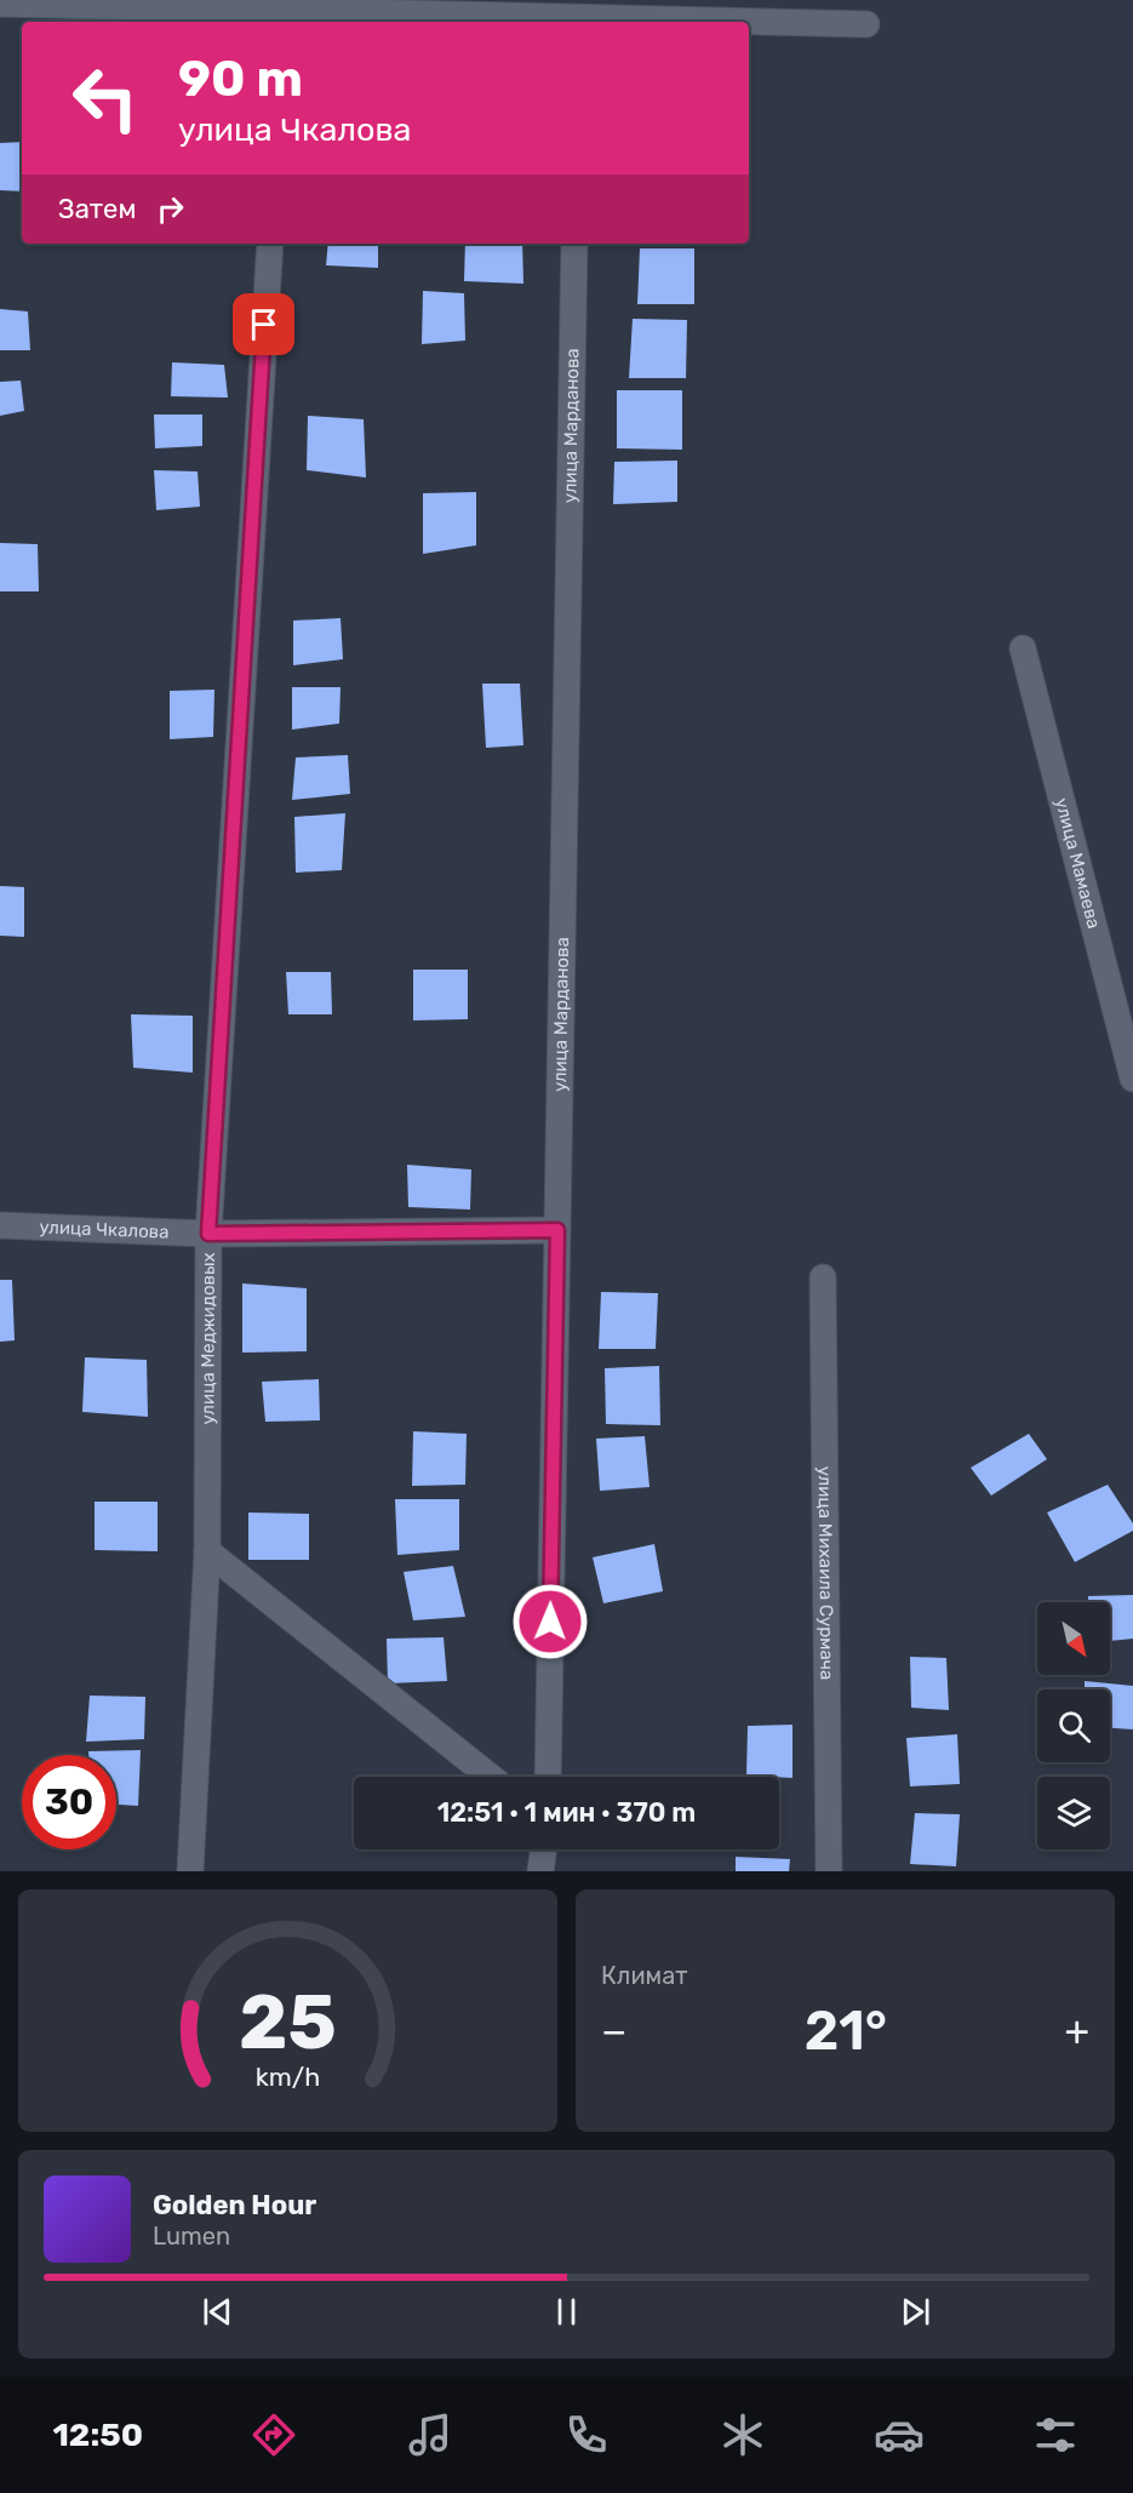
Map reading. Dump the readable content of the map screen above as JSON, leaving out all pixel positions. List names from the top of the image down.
{
  "streets": {
    "street": [
      "улица Марданова",
      "улица Мамаева",
      "улица Чкалова",
      "улица Меджидовых",
      "улица Михаила Сурмача"
    ]
  },
  "crossings": [
    ["улица Марданова", "улица Чкалова"],
    ["улица Чкалова", "улица Меджидовых"]
  ],
  "north": "bottom right",
  "page": {
    "turn": ["90 m", "улица Чкалова"],
    "then": "Затем",
    "limit": "30",
    "trip": "12:51 · 1 мин · 370 m",
    "tile": "Климат",
    "heat": ["−", "21°", "+"],
    "song": ["Golden Hour", "Lumen"],
    "tabs": "12:50",
    "gauge": ["25", "km/h"]
  }
}
